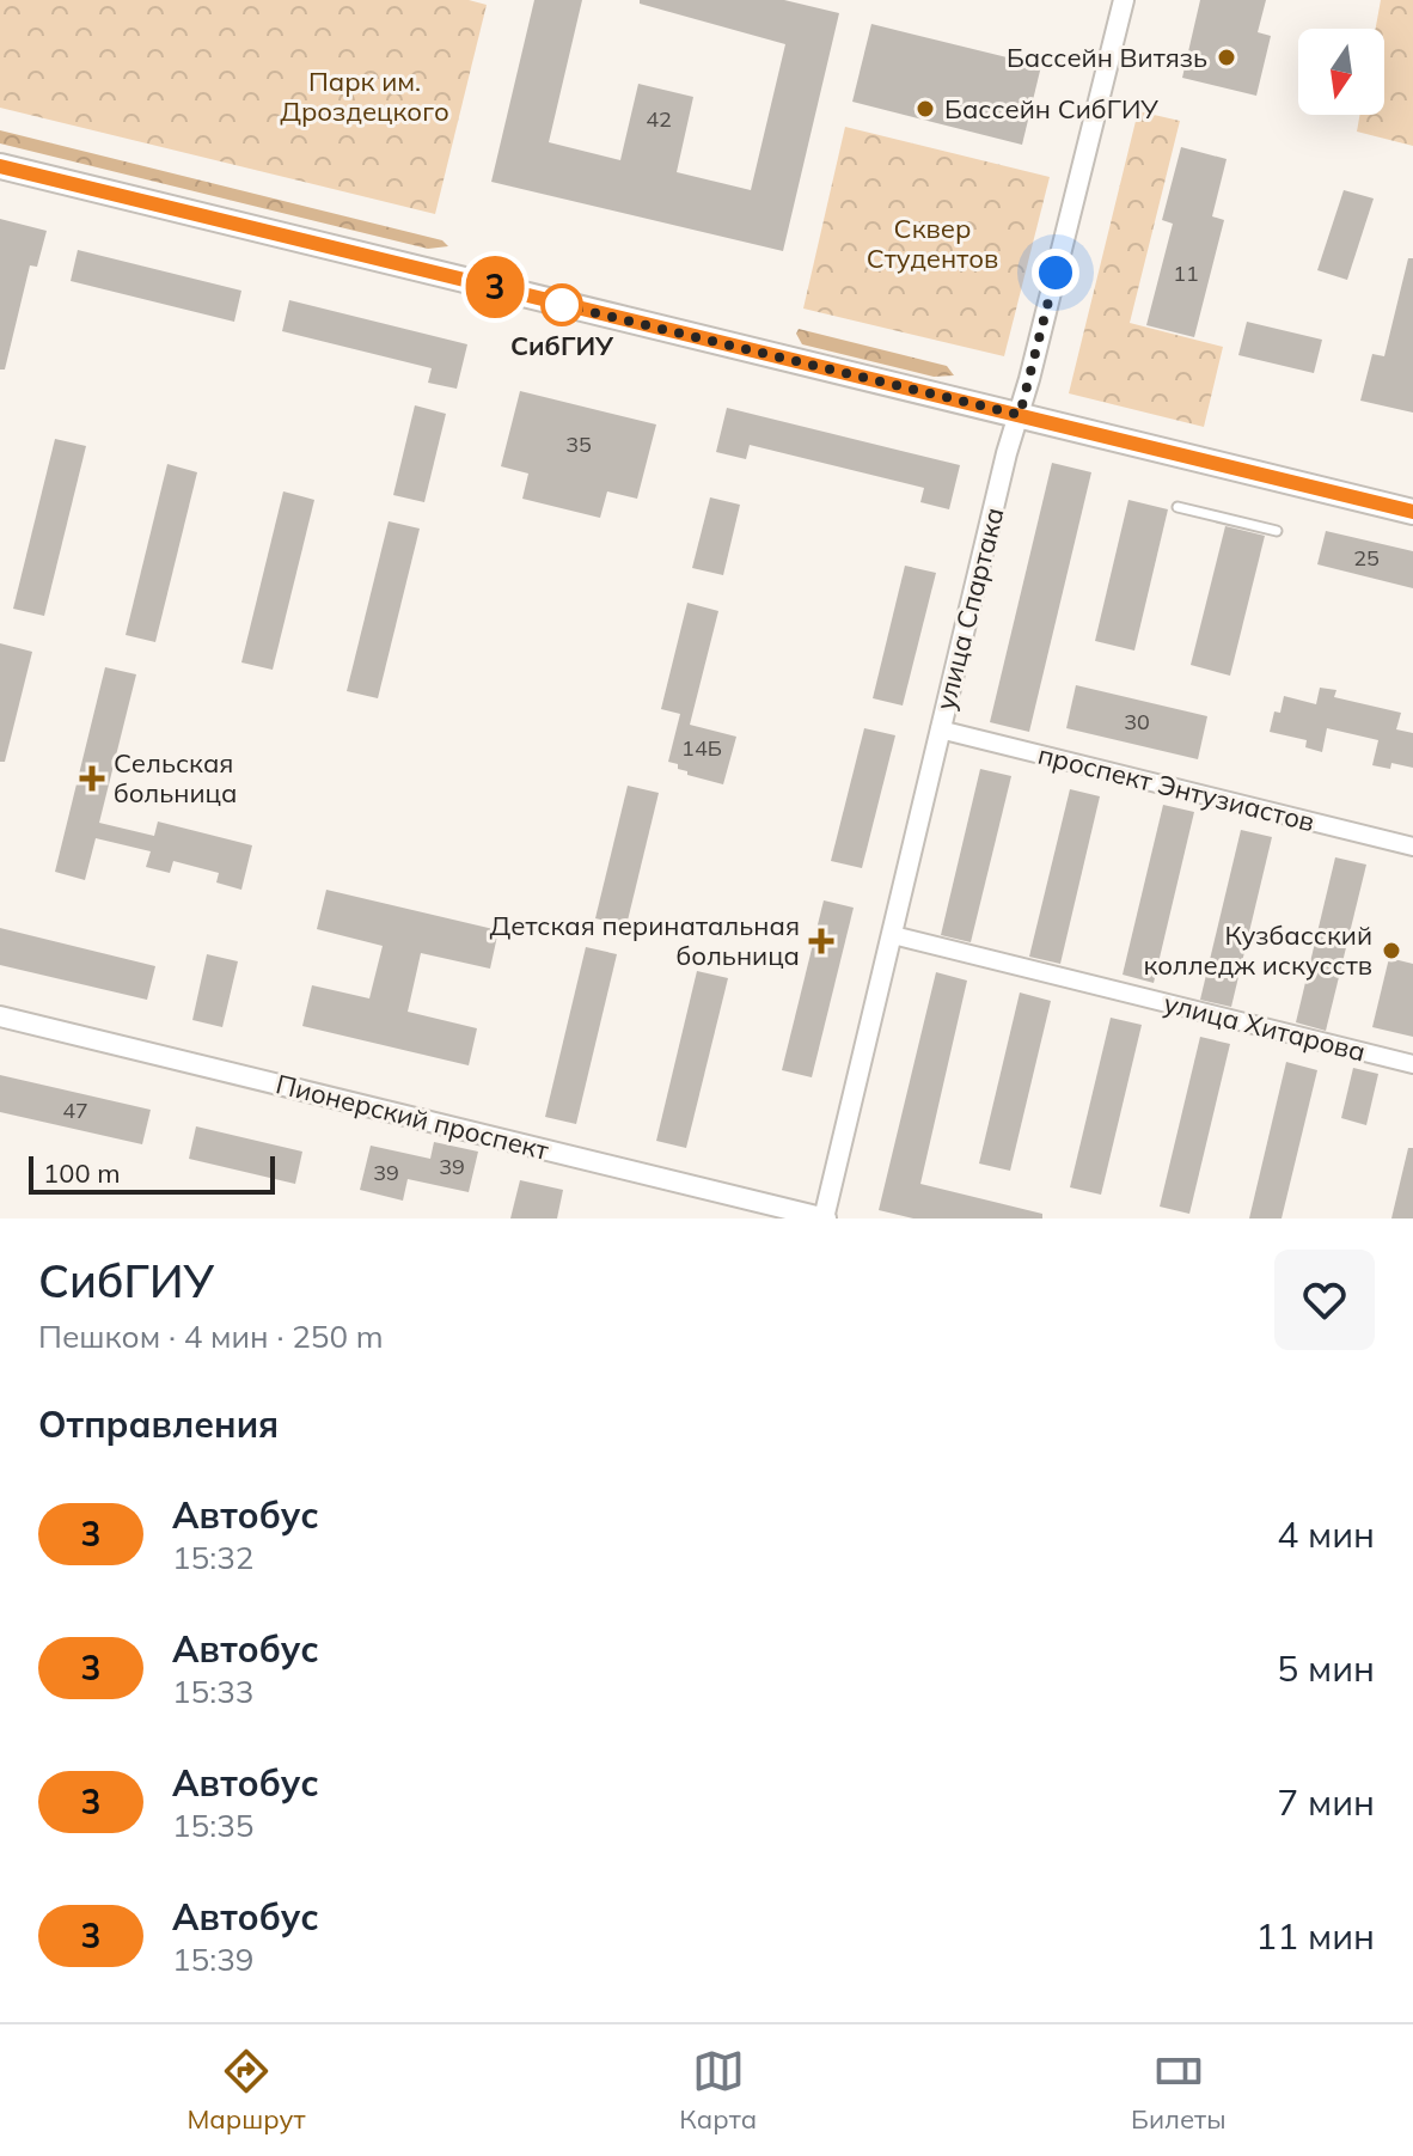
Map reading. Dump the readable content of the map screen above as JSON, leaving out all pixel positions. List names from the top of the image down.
{
  "streets": {
    "street": [
      "улица Спартака",
      "проспект Энтузиастов",
      "улица Хитарова",
      "Пионерский проспект"
    ]
  },
  "crossings": [
    ["улица Спартака", "проспект Энтузиастов"],
    ["улица Спартака", "улица Хитарова"],
    ["улица Спартака", "Пионерский проспект"]
  ],
  "parks": ["Парк им. Дроздецкого", "Сквер Студентов"],
  "places": {
    "other": [
      "Бассейн Витязь",
      "Бассейн СибГИУ",
      "СибГИУ",
      "Кузбасский колледж искусств"
    ],
    "health": ["Сельская больница", "Детская перинатальная больница"]
  },
  "lines": ["bus line 3"],
  "house_numbers": [
    "42",
    "11",
    "35",
    "25",
    "30",
    "14Б",
    "47",
    "39",
    "39"
  ],
  "scale_bar": "100 m",
  "north": "bottom",
  "page": {
    "on_map": "3",
    "scale": "100 m",
    "heading": [
      ["СибГИУ", "Пешком · 4 мин · 250 m"],
      "Отправления"
    ],
    "list": [
      {
        "mark": "3",
        "name": "Автобус",
        "note": "15:32",
        "value": "4 мин"
      },
      {
        "mark": "3",
        "name": "Автобус",
        "note": "15:33",
        "value": "5 мин"
      },
      {
        "mark": "3",
        "name": "Автобус",
        "note": "15:35",
        "value": "7 мин"
      },
      {
        "mark": "3",
        "name": "Автобус",
        "note": "15:39",
        "value": "11 мин"
      }
    ],
    "tabs": ["Маршрут", "Карта", "Билеты"]
  }
}
